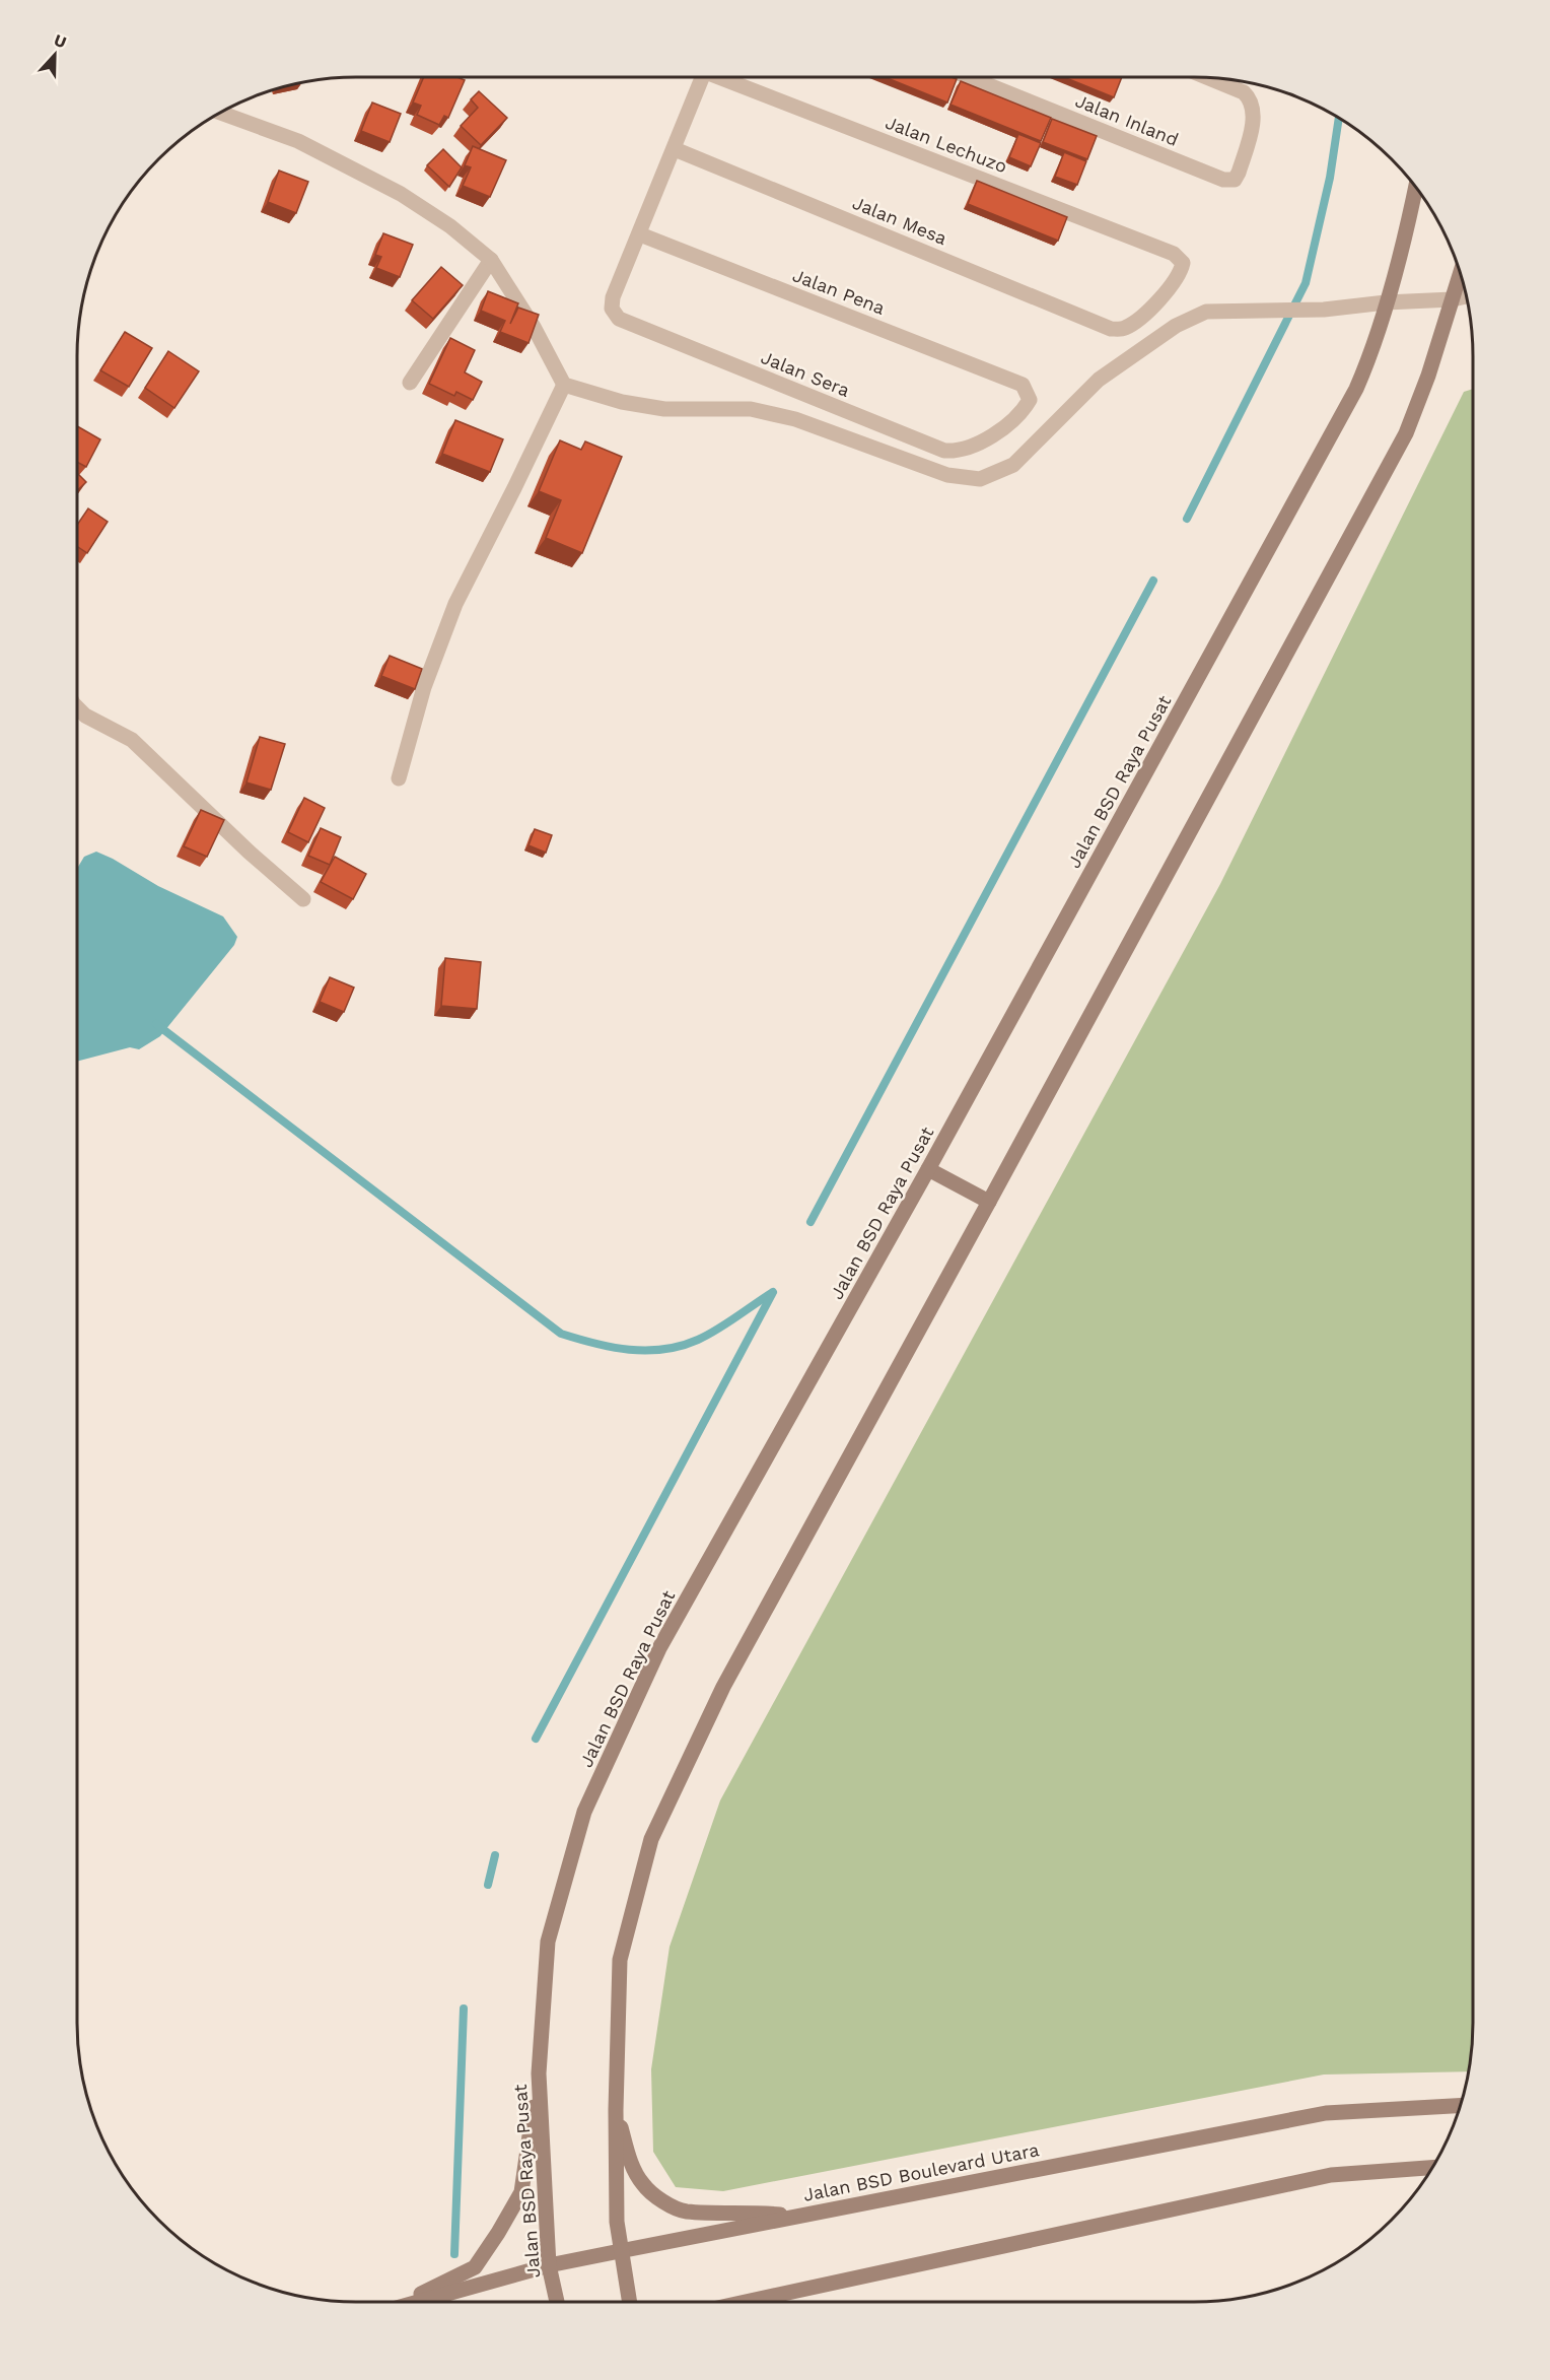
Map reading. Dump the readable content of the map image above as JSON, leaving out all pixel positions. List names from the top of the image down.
{
  "streets": {
    "main road": ["Jalan BSD Raya Pusat", "Jalan BSD Boulevard Utara"],
    "street": [
      "Jalan Inland",
      "Jalan Lechuzo",
      "Jalan Mesa",
      "Jalan Pena",
      "Jalan Sera"
    ]
  },
  "crossings": [
    ["Jalan Lechuzo", "Jalan Mesa"],
    ["Jalan Pena", "Jalan Sera"],
    ["Jalan BSD Raya Pusat", "Jalan BSD Boulevard Utara"]
  ],
  "north": "top"
}
